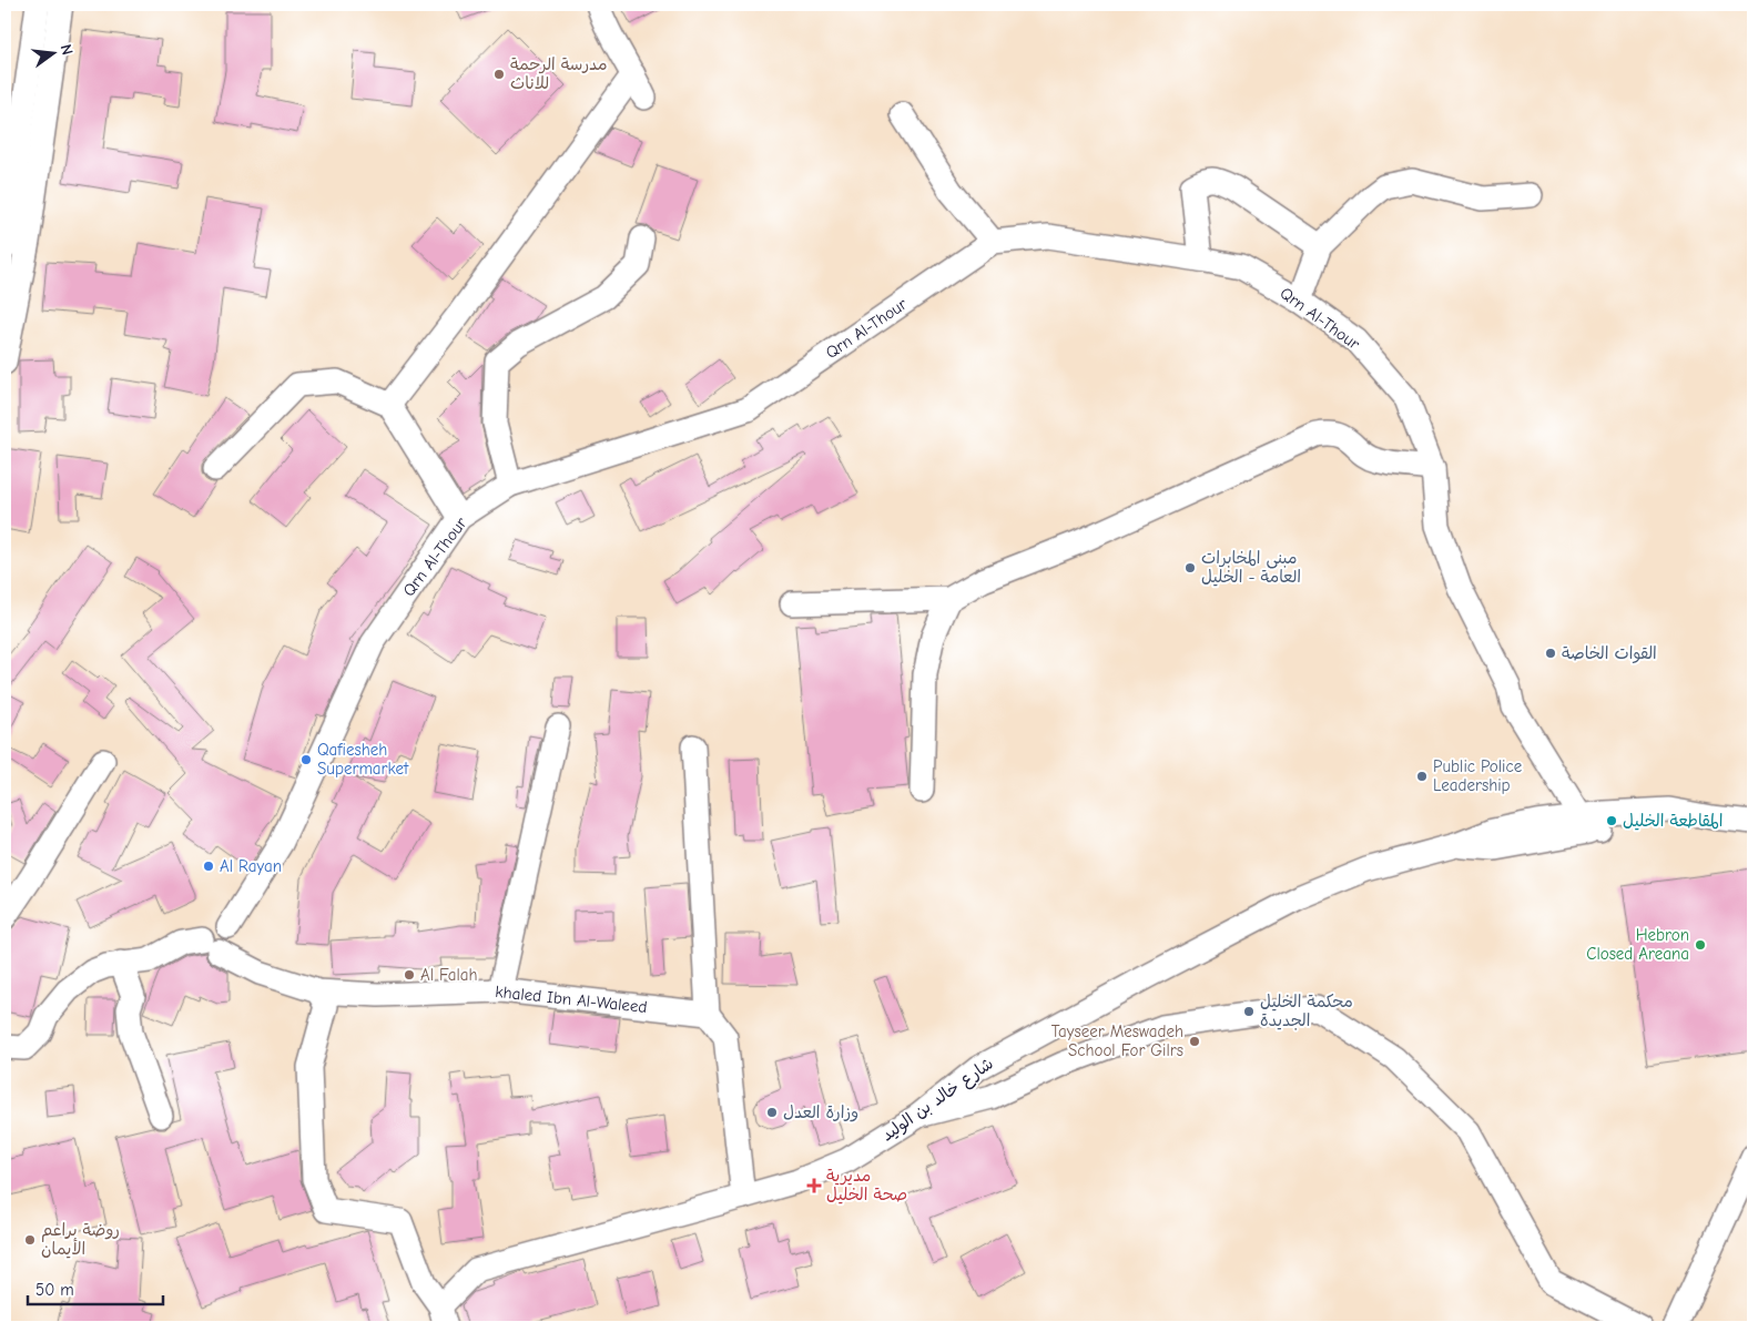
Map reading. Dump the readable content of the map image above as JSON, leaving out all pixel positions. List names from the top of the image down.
{
  "streets": {
    "street": ["Qrn Al-Thour", "khaled Ibn Al-Waleed", "شارع خالد بن الوليد"]
  },
  "crossings": [
    ["Qrn Al-Thour", "khaled Ibn Al-Waleed"],
    ["Qrn Al-Thour", "شارع خالد بن الوليد"]
  ],
  "places": {
    "other": [
      "مدرسة الرحمة للاناث",
      "مبنى المخابرات العامة - الخليل",
      "القوات الخاصة",
      "Qafiesheh Supermarket",
      "Public Police Leadership",
      "المقاطعة الخليل",
      "Al Rayan",
      "Hebron Closed Areana",
      "Al Falah",
      "محكمة الخليل الجديدة",
      "Tayseer Meswadeh School For Gilrs",
      "وزارة العدل",
      "روضة براعم الأيمان"
    ],
    "health": ["مديرية صحة الخليل"]
  },
  "scale_bar": "50 m",
  "north": "right"
}
